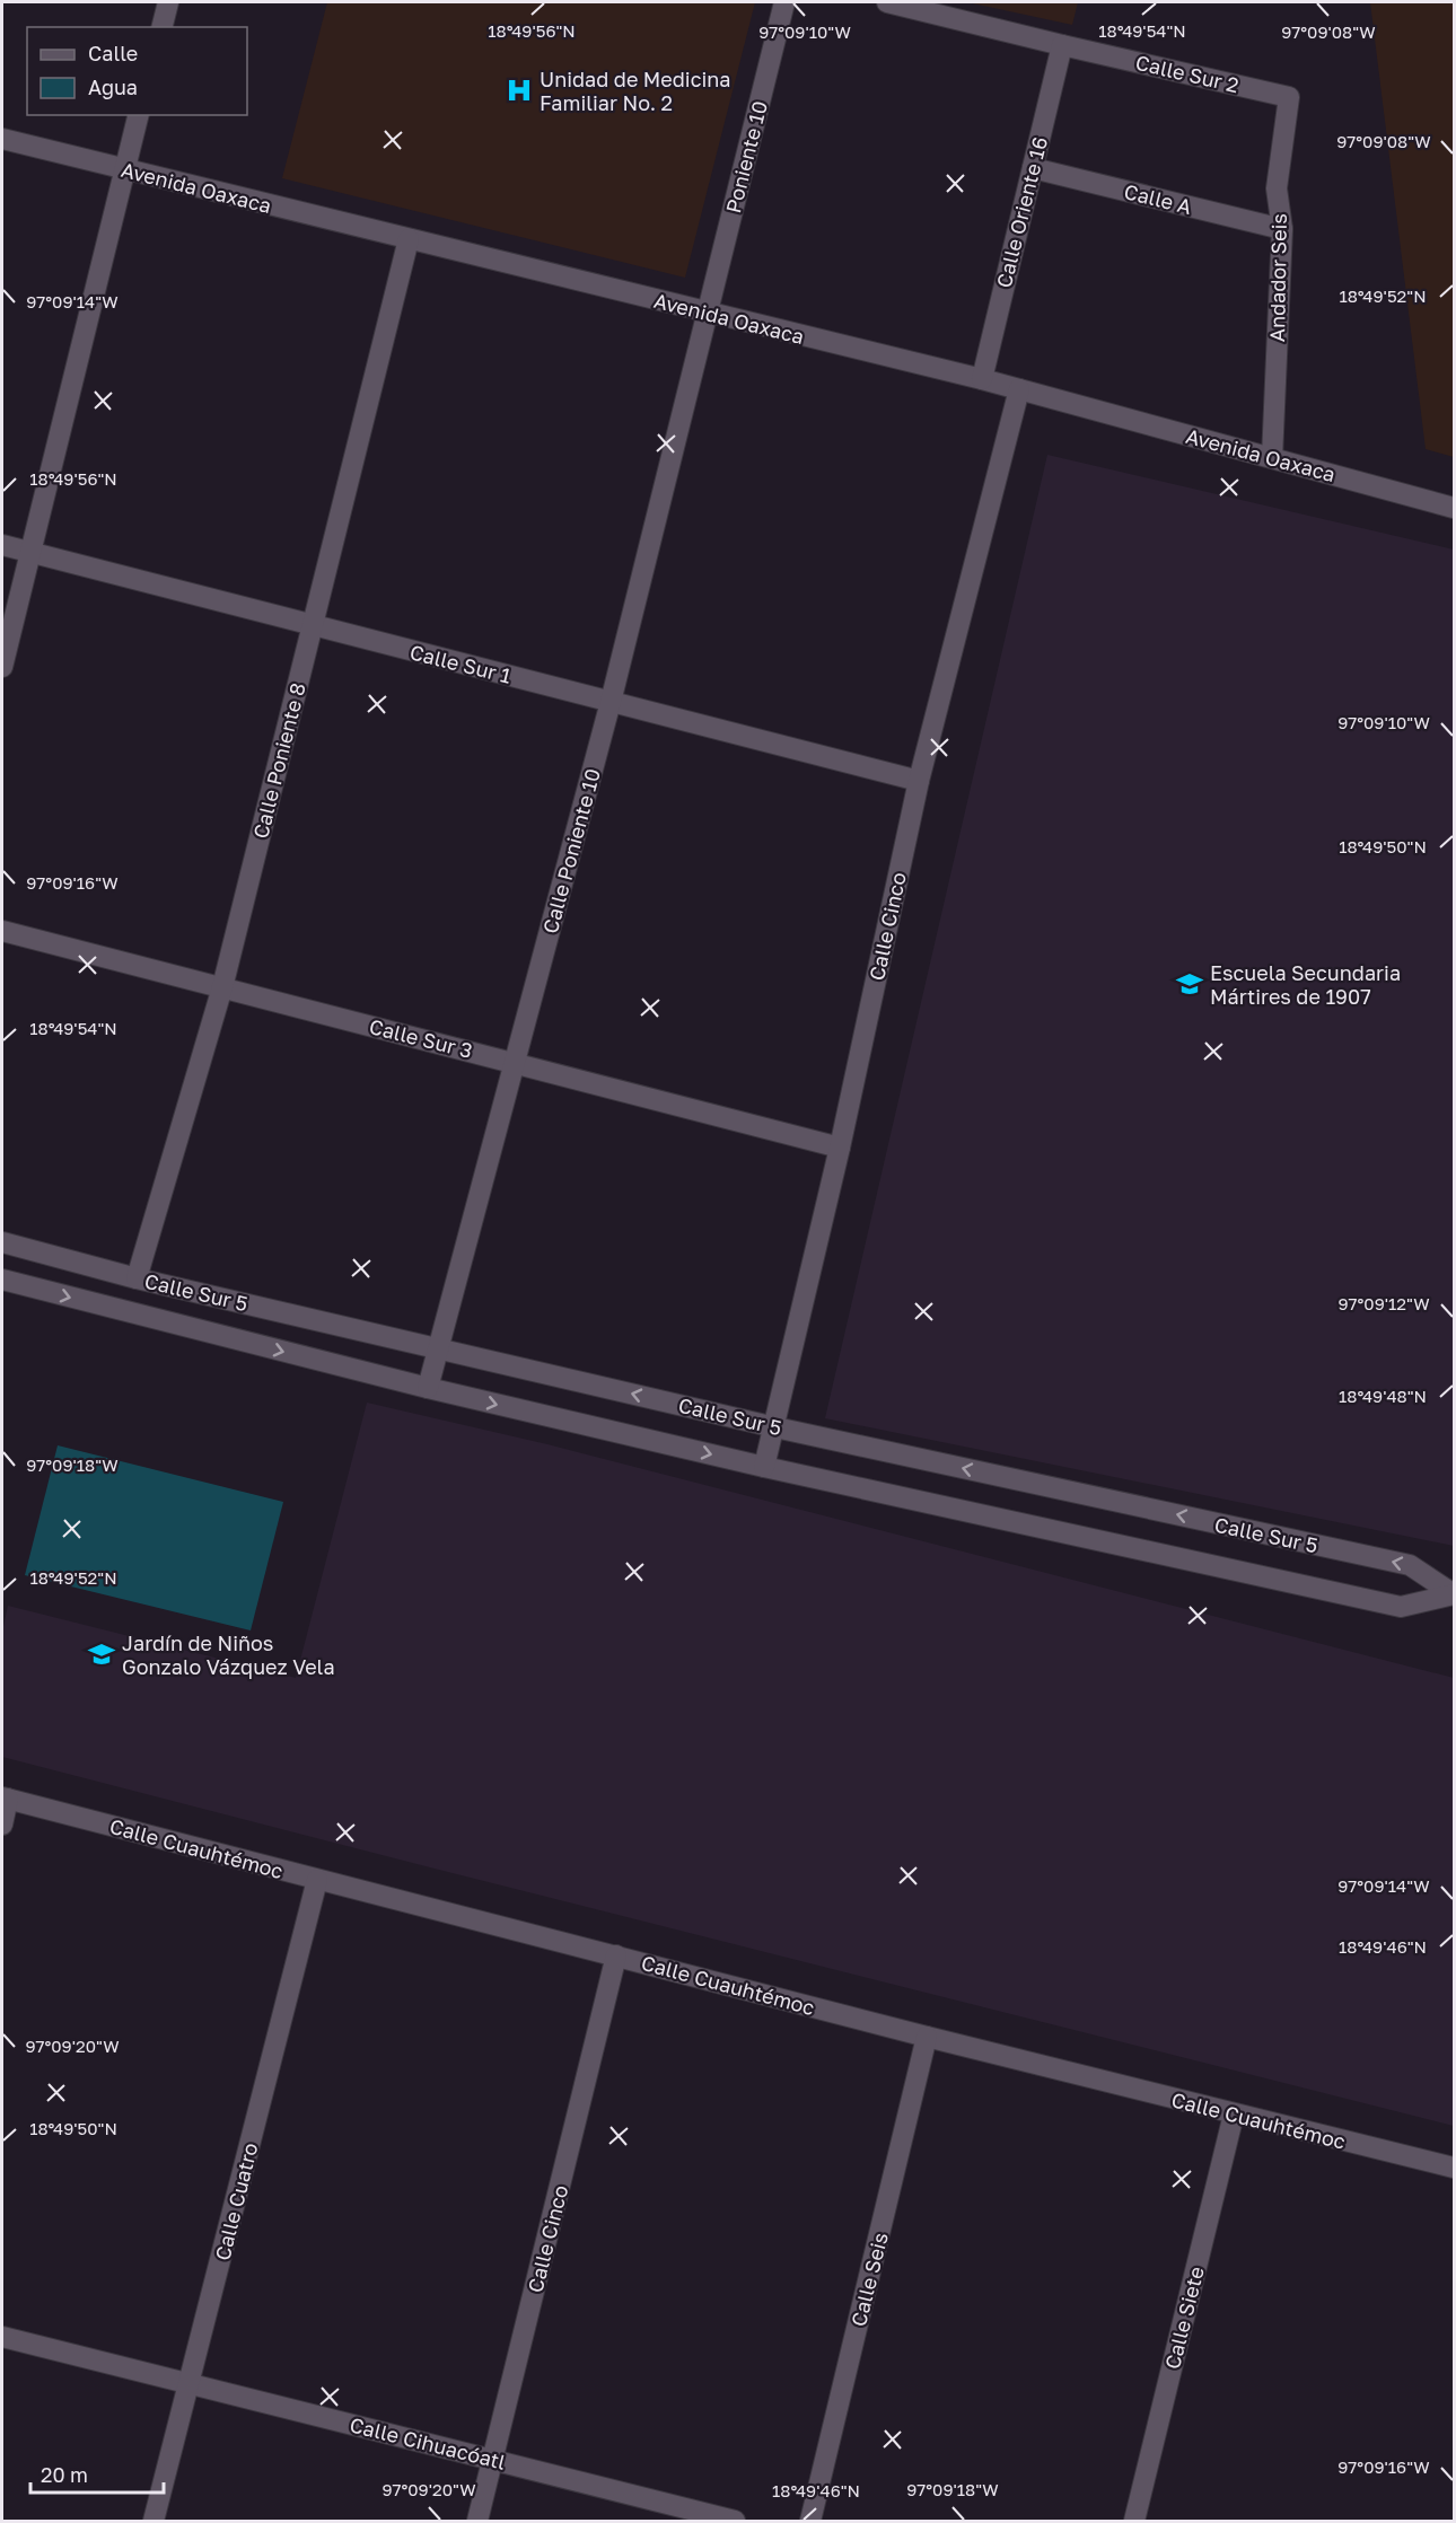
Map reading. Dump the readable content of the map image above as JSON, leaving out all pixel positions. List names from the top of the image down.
{
  "streets": {
    "street": [
      "Calle Sur 2",
      "Poniente 10",
      "Avenida Oaxaca",
      "Calle A",
      "Calle Oriente 16",
      "Andador Seis",
      "Calle Sur 1",
      "Calle Poniente 8",
      "Calle Poniente 10",
      "Calle Cinco",
      "Calle Sur 3",
      "Calle Sur 5",
      "Calle Cuauhtémoc",
      "Calle Cuatro",
      "Calle Seis",
      "Calle Siete",
      "Calle Cihuacóatl"
    ]
  },
  "crossings": [
    ["Calle Sur 2", "Calle Oriente 16"],
    ["Calle Sur 2", "Andador Seis"],
    ["Poniente 10", "Avenida Oaxaca"],
    ["Poniente 10", "Calle Poniente 10"],
    ["Avenida Oaxaca", "Calle Oriente 16"],
    ["Avenida Oaxaca", "Andador Seis"],
    ["Avenida Oaxaca", "Calle Poniente 8"],
    ["Avenida Oaxaca", "Calle Poniente 10"],
    ["Avenida Oaxaca", "Calle Cinco"],
    ["Calle A", "Calle Oriente 16"],
    ["Calle A", "Andador Seis"],
    ["Calle Sur 1", "Calle Poniente 8"],
    ["Calle Sur 1", "Calle Poniente 10"],
    ["Calle Sur 1", "Calle Cinco"],
    ["Calle Poniente 8", "Calle Sur 3"],
    ["Calle Poniente 8", "Calle Sur 5"],
    ["Calle Poniente 10", "Calle Sur 3"],
    ["Calle Poniente 10", "Calle Sur 5"],
    ["Calle Cinco", "Calle Sur 3"],
    ["Calle Cinco", "Calle Sur 5"],
    ["Calle Cinco", "Calle Cuauhtémoc"],
    ["Calle Cinco", "Calle Cihuacóatl"],
    ["Calle Cuauhtémoc", "Calle Cuatro"],
    ["Calle Cuauhtémoc", "Calle Seis"],
    ["Calle Cuauhtémoc", "Calle Siete"],
    ["Calle Cuatro", "Calle Cihuacóatl"]
  ],
  "places": {
    "hospital": ["Unidad de Medicina Familiar No. 2"],
    "school or university": ["Escuela Secundaria Mártires de 1907", "Jardín de Niños Gonzalo Vázquez Vela"]
  },
  "legend": ["Calle", "Agua"],
  "scale_bar": "20 m",
  "coordinates": [
    "18°49'54\"N",
    "18°49'56\"N",
    "97°09'10\"W",
    "97°09'08\"W",
    "18°49'52\"N",
    "97°09'14\"W",
    "18°49'50\"N",
    "97°09'16\"W",
    "97°09'12\"W",
    "18°49'48\"N",
    "97°09'18\"W",
    "18°49'46\"N",
    "97°09'20\"W"
  ]
}
